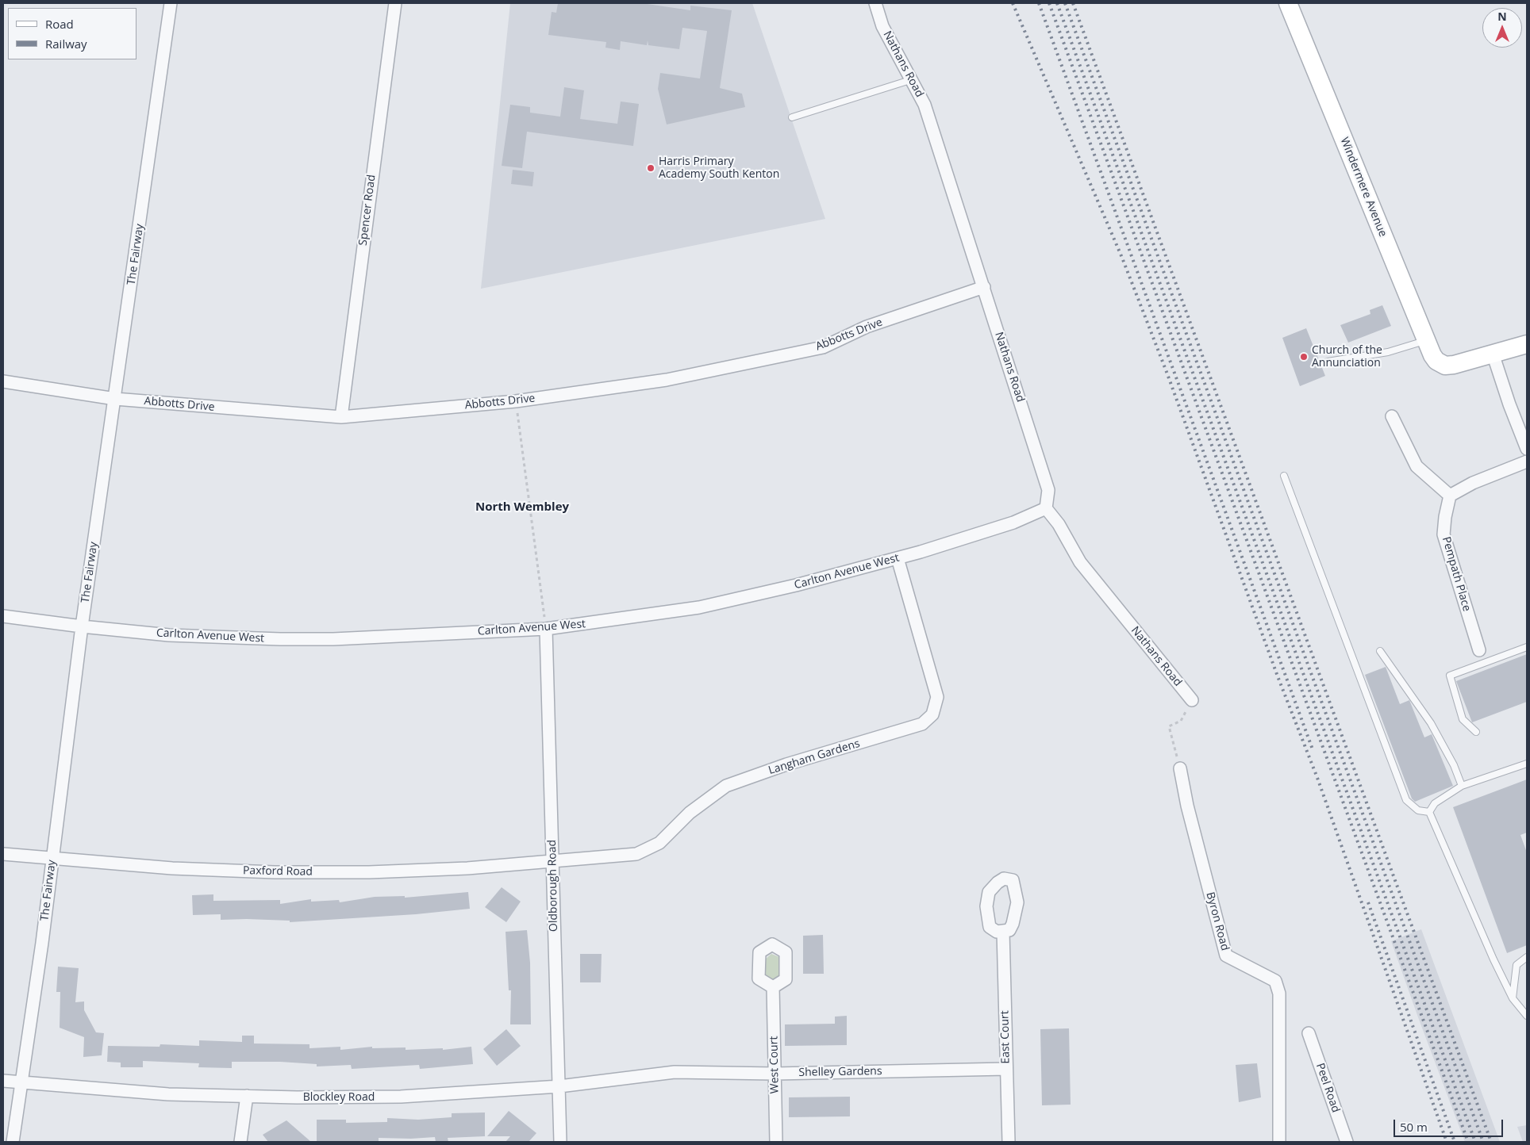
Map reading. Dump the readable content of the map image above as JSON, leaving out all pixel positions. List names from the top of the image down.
{
  "streets": {
    "street": [
      "Nathans Road",
      "Windermere Avenue",
      "Spencer Road",
      "The Fairway",
      "Abbotts Drive",
      "Carlton Avenue West",
      "Pempath Place",
      "Langham Gardens",
      "Paxford Road",
      "Oldborough Road",
      "Byron Road",
      "East Court",
      "West Court",
      "Shelley Gardens",
      "Peel Road",
      "Blockley Road"
    ]
  },
  "crossings": [
    ["Nathans Road", "Abbotts Drive"],
    ["Nathans Road", "Carlton Avenue West"],
    ["Spencer Road", "Abbotts Drive"],
    ["The Fairway", "Abbotts Drive"],
    ["The Fairway", "Carlton Avenue West"],
    ["The Fairway", "Paxford Road"],
    ["The Fairway", "Blockley Road"],
    ["Carlton Avenue West", "Langham Gardens"],
    ["Carlton Avenue West", "Oldborough Road"],
    ["Langham Gardens", "Paxford Road"],
    ["Langham Gardens", "Oldborough Road"],
    ["Paxford Road", "Oldborough Road"],
    ["Oldborough Road", "Blockley Road"],
    ["East Court", "Shelley Gardens"],
    ["West Court", "Shelley Gardens"],
    ["Shelley Gardens", "Blockley Road"]
  ],
  "districts": ["North Wembley"],
  "places": ["Harris Primary Academy South Kenton", "Church of the Annunciation"],
  "legend": ["Road", "Railway"],
  "scale_bar": "50 m",
  "north": "top"
}
